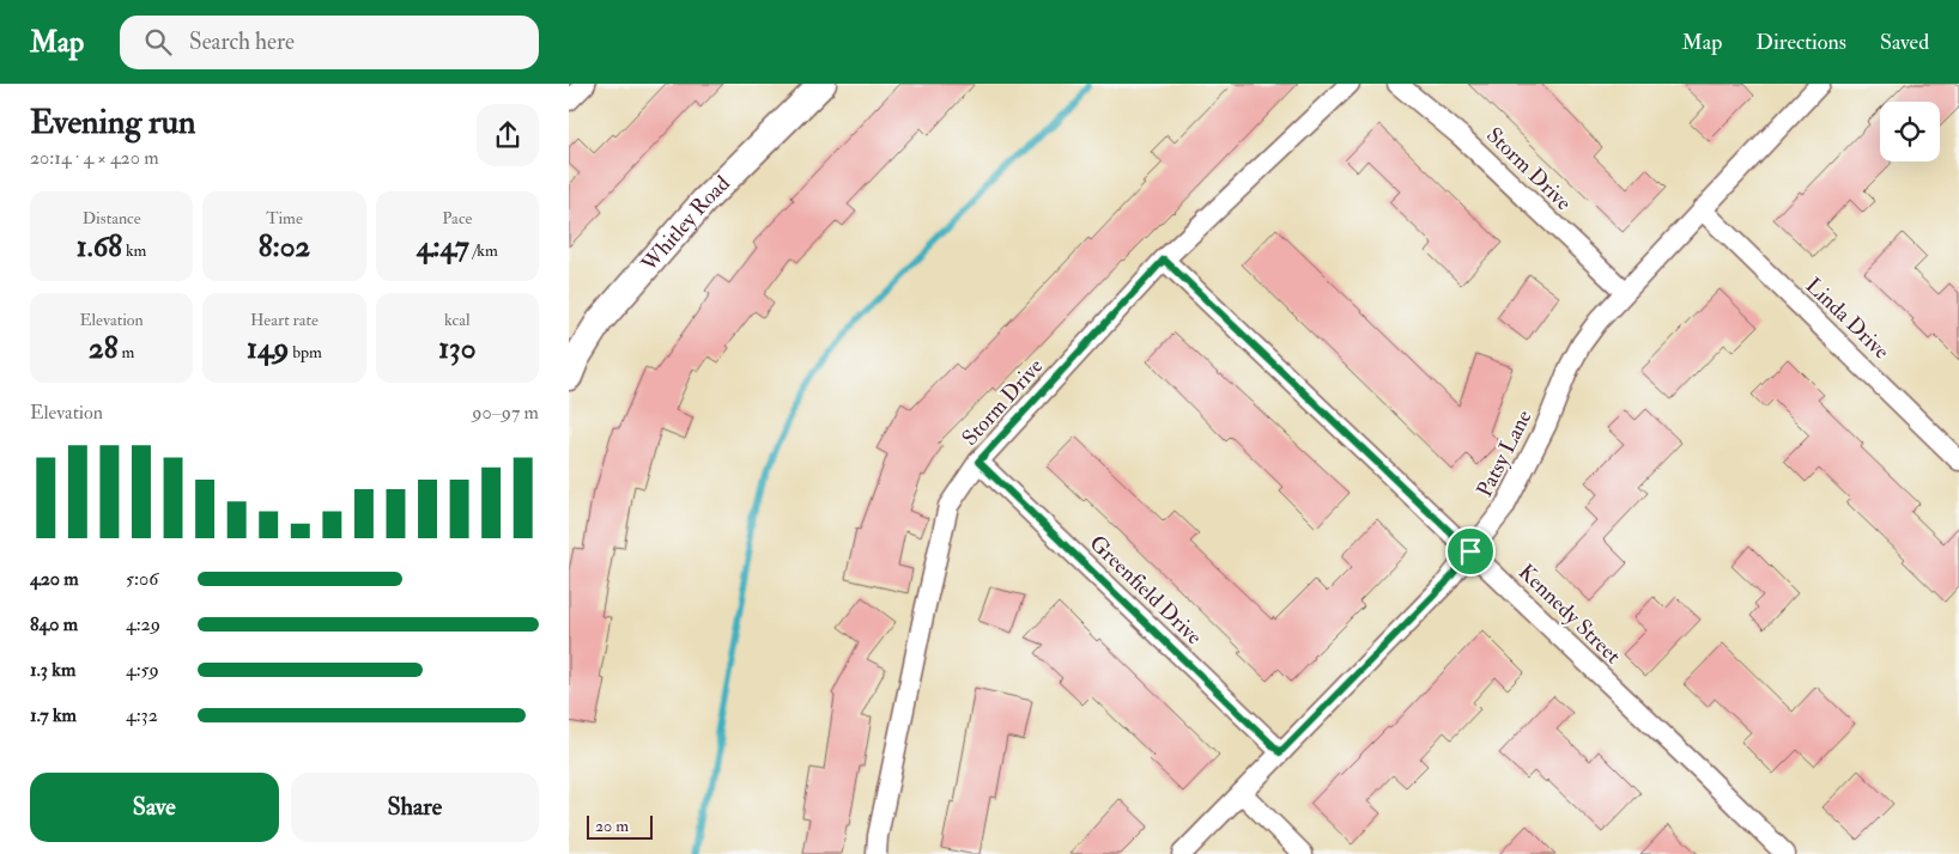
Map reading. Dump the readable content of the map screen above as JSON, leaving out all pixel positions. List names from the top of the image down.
{
  "streets": {
    "street": [
      "Storm Drive",
      "Whitley Road",
      "Linda Drive",
      "Patsy Lane",
      "Greenfield Drive",
      "Kennedy Street"
    ]
  },
  "crossings": [
    ["Storm Drive", "Patsy Lane"],
    ["Storm Drive", "Greenfield Drive"],
    ["Storm Drive", "Kennedy Street"],
    ["Linda Drive", "Patsy Lane"],
    ["Patsy Lane", "Greenfield Drive"],
    ["Patsy Lane", "Kennedy Street"]
  ],
  "scale_bar": "20 m",
  "page": {
    "header": "Map",
    "search": "Search here",
    "nav": ["Map", "Directions", "Saved"],
    "heading": ["Evening run", "20:14 · 4 × 420 m"],
    "stats": [
      ["Distance", "1.68 km"],
      ["Time", "8:02"],
      ["Pace", "4:47 /km"],
      ["Elevation", "28 m"],
      ["Heart rate", "149 bpm"],
      ["kcal", "130"]
    ],
    "chart": ["Elevation", "90–97 m"],
    "list": [
      {
        "name": "420 m",
        "note": "5:06"
      },
      {
        "name": "840 m",
        "note": "4:29"
      },
      {
        "name": "1.3 km",
        "note": "4:59"
      },
      {
        "name": "1.7 km",
        "note": "4:32"
      }
    ],
    "buttons": ["Save", "Share"],
    "scale": "20 m"
  }
}
